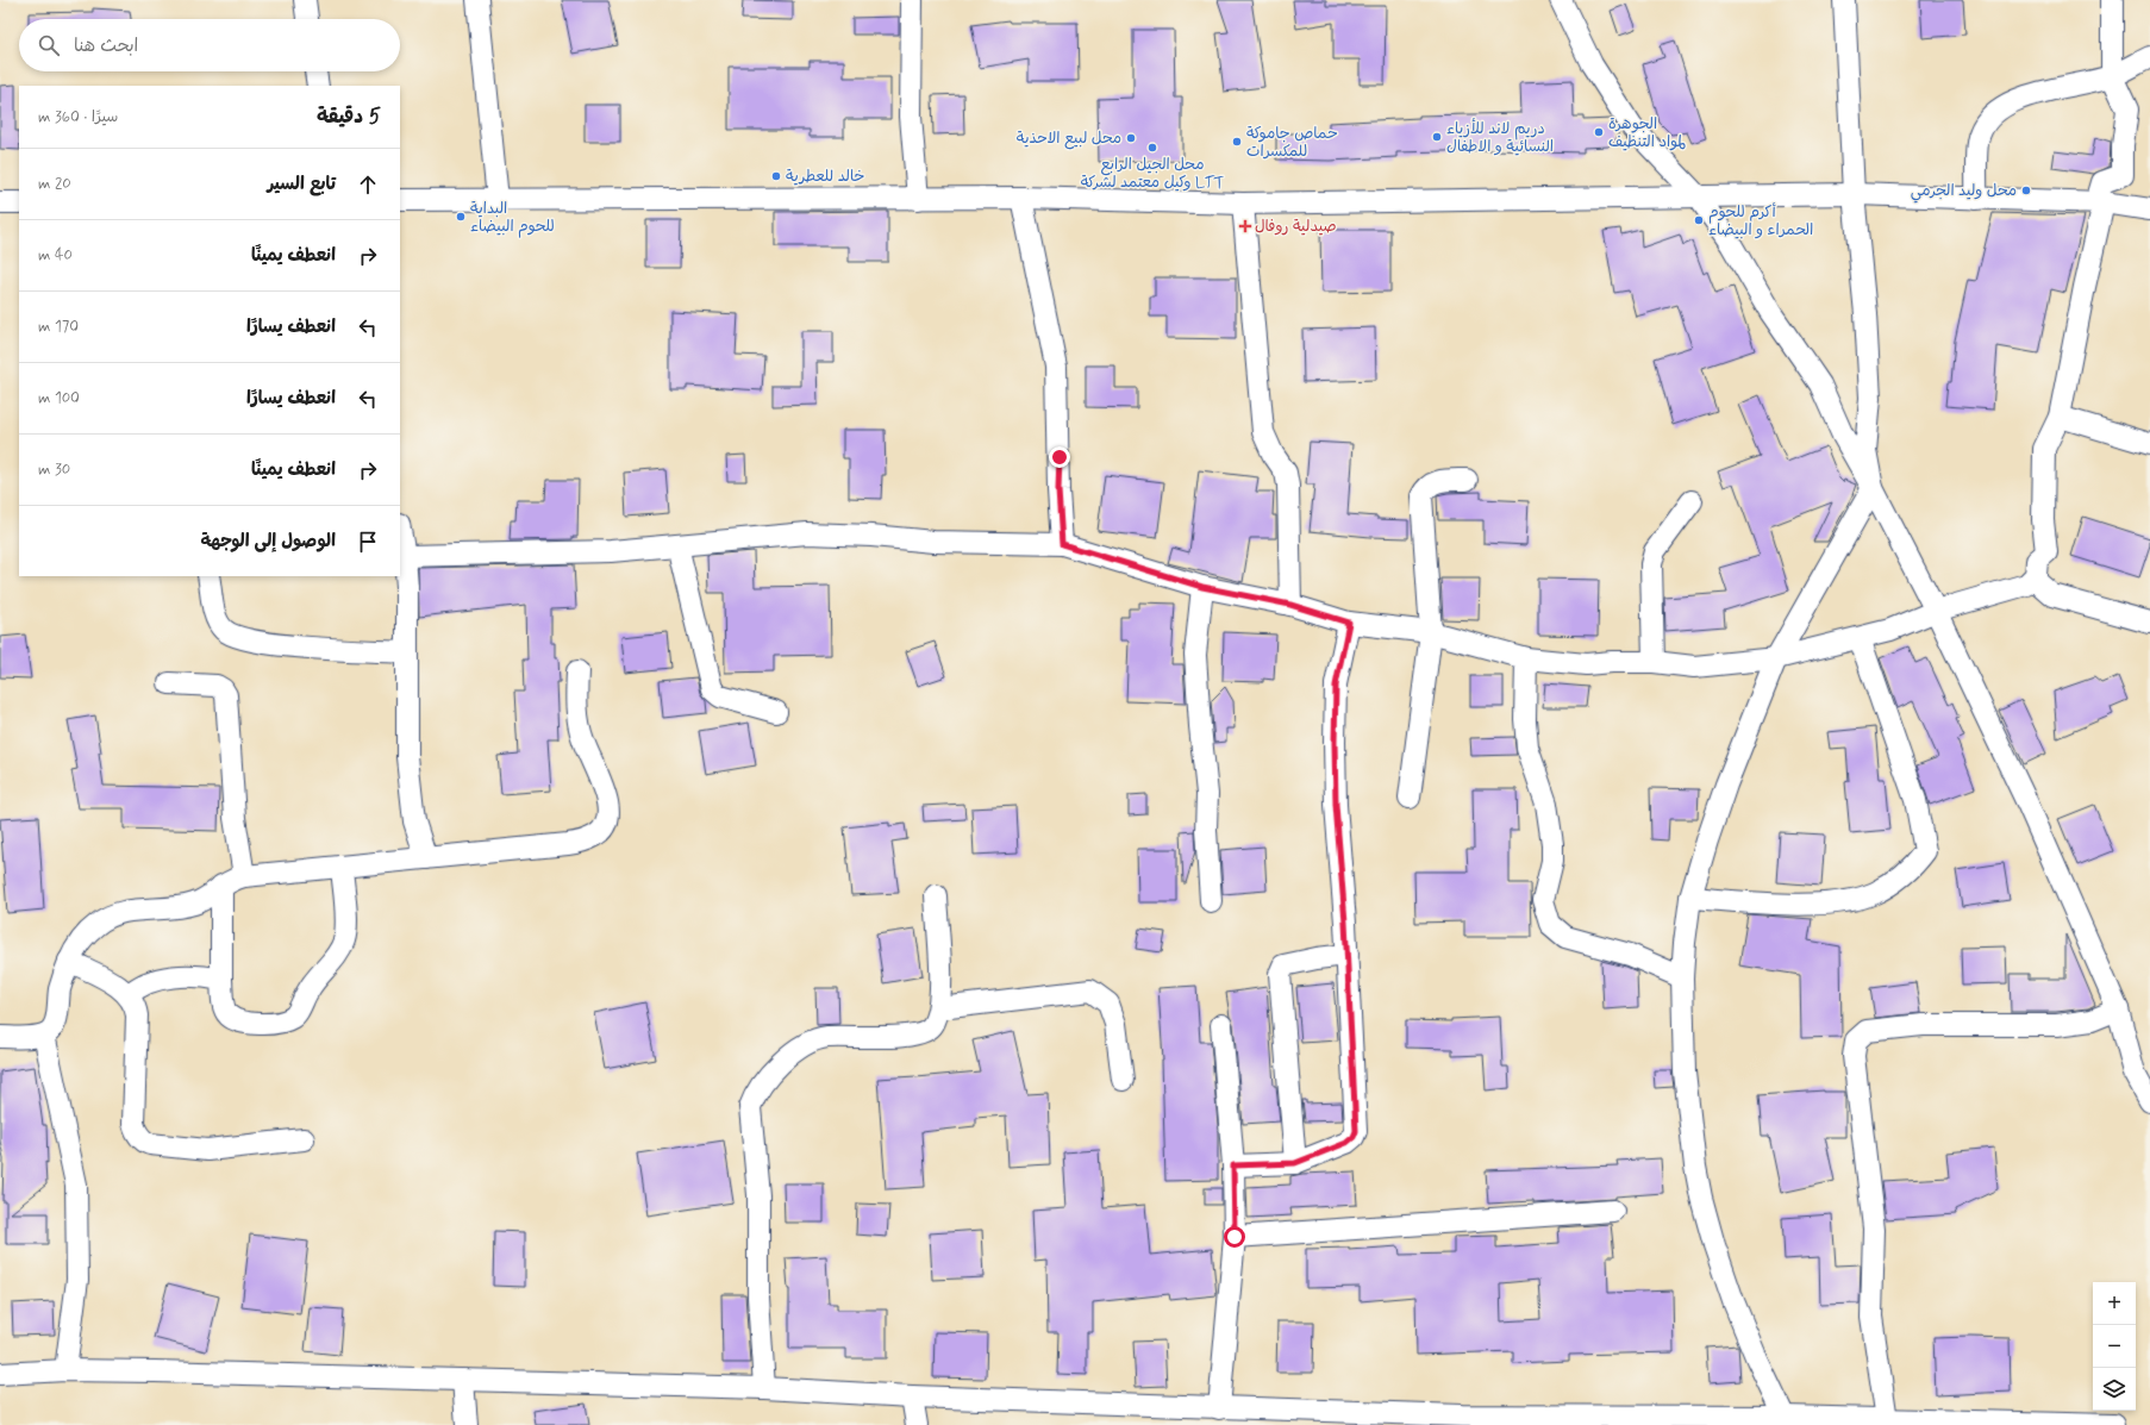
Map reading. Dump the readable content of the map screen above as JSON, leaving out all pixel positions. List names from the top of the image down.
{
  "places": {
    "other": [
      "الجوهرة لمواد التنظيف",
      "دريم لاند للأزياء النسائية و الاطفال",
      "محل لبيع الاحذية",
      "حماص جاموكة للمكسرات",
      "محل الجيل الرابع وكيل معتمد لشركة LTT",
      "خالد للعطرية",
      "محل وليد الجرمي",
      "البداية للحوم البيضاء",
      "أكرم للحوم الحمراء و البيضاء"
    ],
    "health": ["صيدلية روفال"]
  },
  "page": {
    "search": "ابحث هنا",
    "heading": ["5 دقيقة", "سيرًا · 360 m"],
    "list": [
      ["تابع السير", "20 m"],
      ["انعطف يمينًا", "40 m"],
      ["انعطف يسارًا", "170 m"],
      ["انعطف يسارًا", "100 m"],
      ["انعطف يمينًا", "30 m"],
      "الوصول إلى الوجهة"
    ],
    "map_buttons": ["+", "−"]
  }
}
